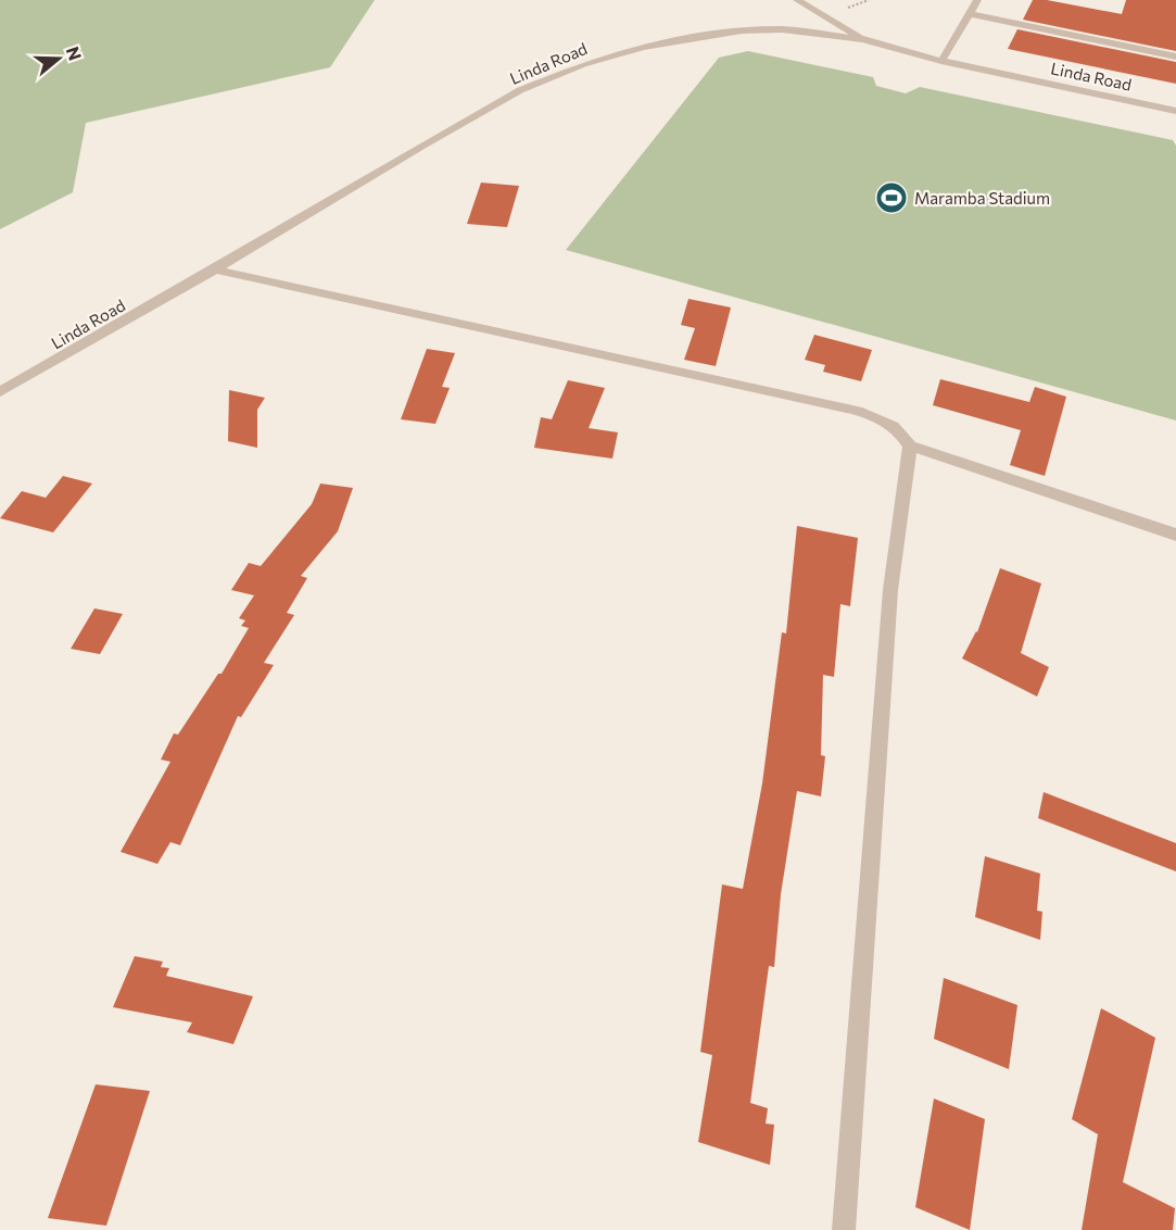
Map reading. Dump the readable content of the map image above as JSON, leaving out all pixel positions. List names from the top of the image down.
{
  "streets": {
    "street": ["Linda Road"]
  },
  "places": {
    "sports": ["Maramba Stadium"]
  },
  "north": "right"
}
